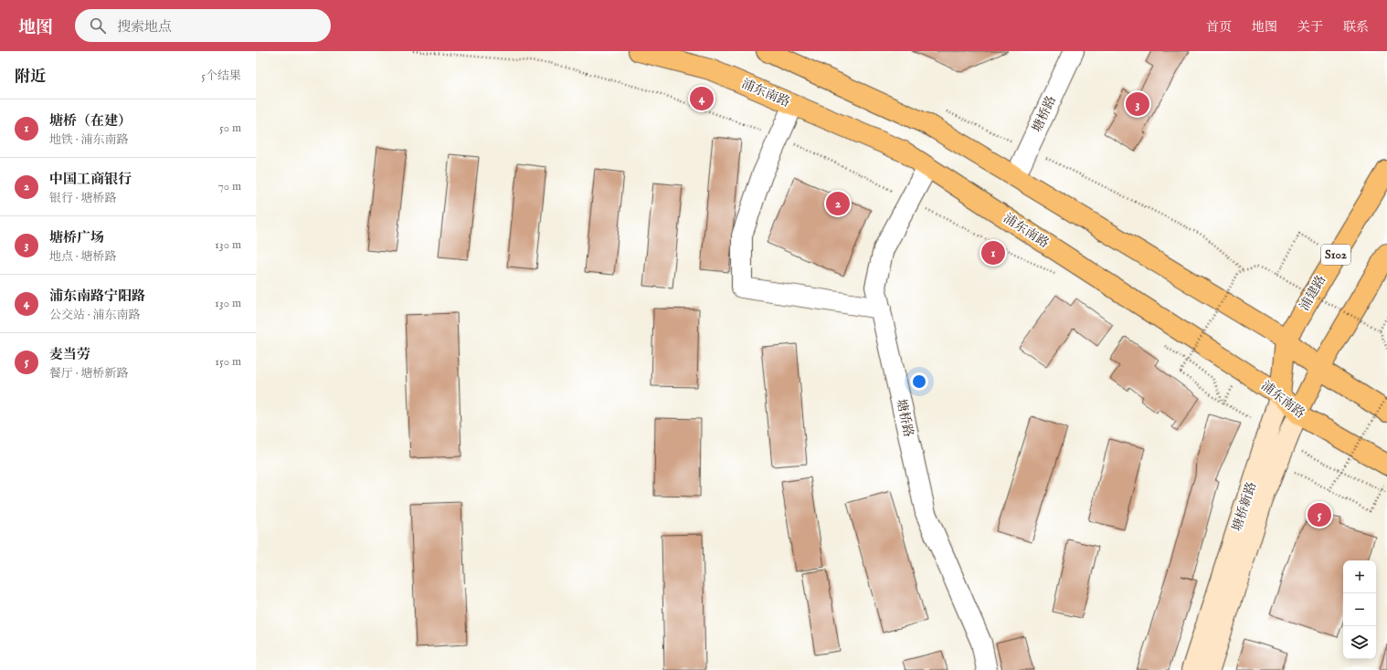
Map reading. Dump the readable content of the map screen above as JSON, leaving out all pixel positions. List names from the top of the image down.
{
  "streets": {
    "main road": [
      "浦东南路",
      "S102",
      "浦建路",
      "塘桥新路"
    ],
    "street": ["塘桥路"]
  },
  "crossings": [
    ["浦东南路", "塘桥路"],
    ["浦东南路", "塘桥新路"],
    ["浦建路", "塘桥新路"]
  ],
  "page": {
    "header": "地图",
    "search": "搜索地点",
    "nav": [
      "首页",
      "地图",
      "关于",
      "联系"
    ],
    "heading": ["附近", "5个结果"],
    "pins": [
      "4",
      "3",
      "2",
      "1",
      "5"
    ],
    "list": [
      {
        "mark": "1",
        "name": "塘桥（在建）",
        "note": "地铁 · 浦东南路",
        "value": "50 m"
      },
      {
        "mark": "2",
        "name": "中国工商银行",
        "note": "银行 · 塘桥路",
        "value": "70 m"
      },
      {
        "mark": "3",
        "name": "塘桥广场",
        "note": "地点 · 塘桥路",
        "value": "130 m"
      },
      {
        "mark": "4",
        "name": "浦东南路宁阳路",
        "note": "公交站 · 浦东南路",
        "value": "130 m"
      },
      {
        "mark": "5",
        "name": "麦当劳",
        "note": "餐厅 · 塘桥新路",
        "value": "150 m"
      }
    ],
    "map_buttons": ["+", "−"]
  }
}
